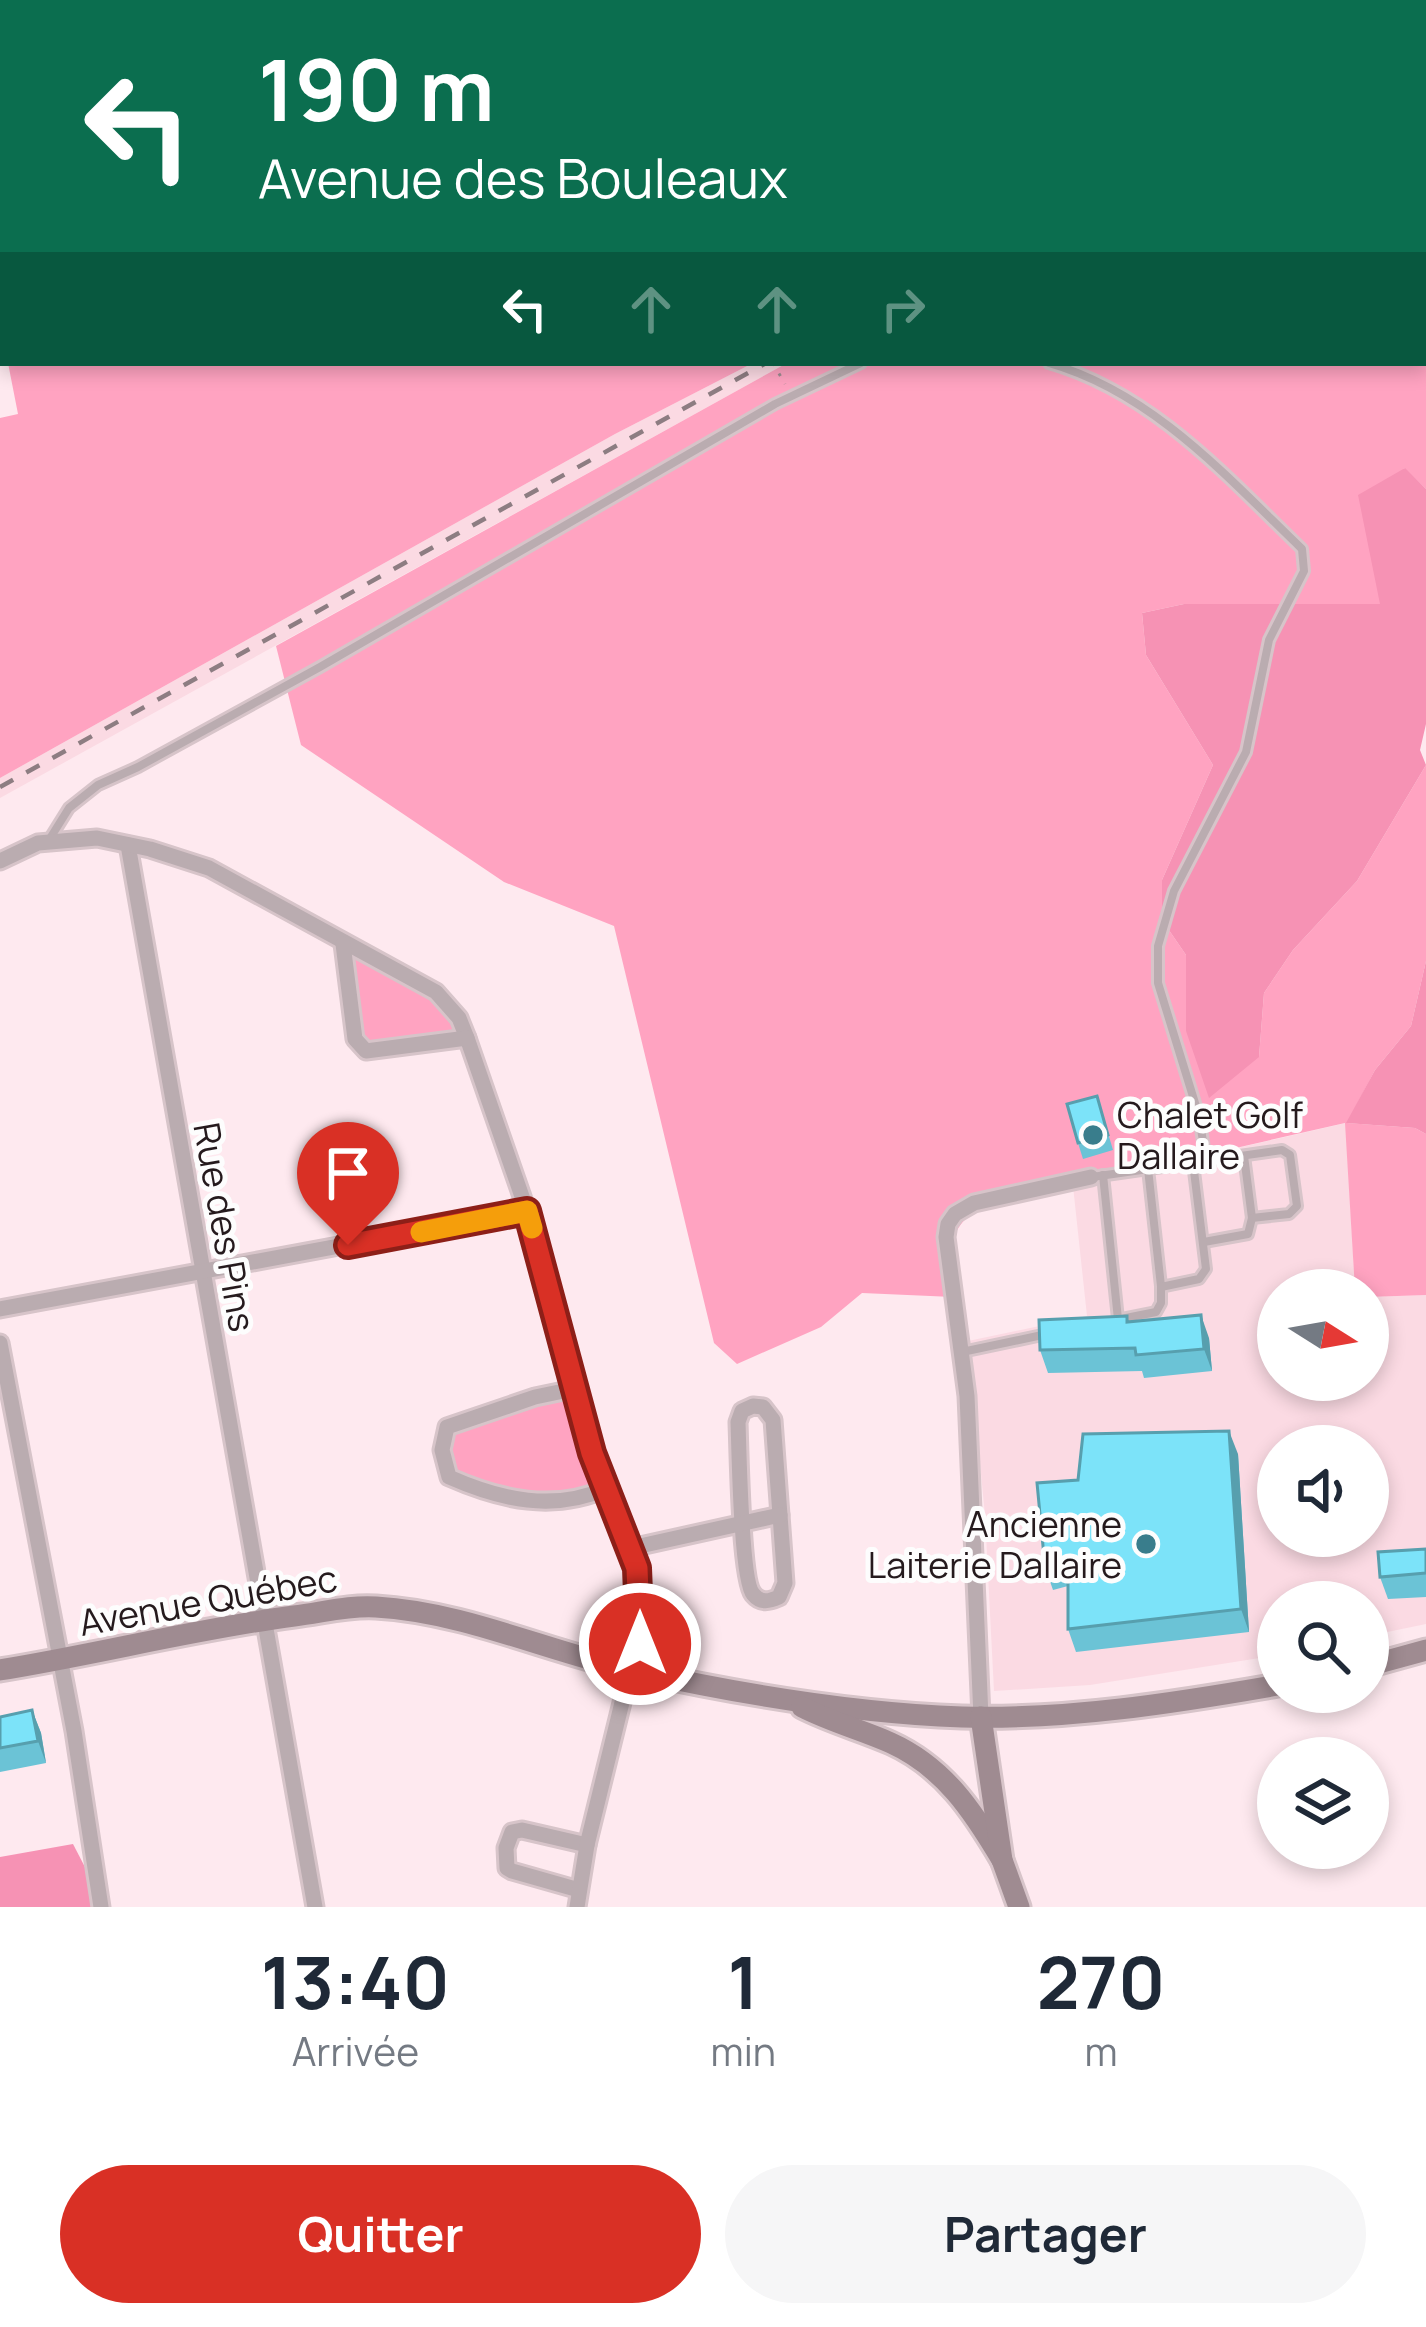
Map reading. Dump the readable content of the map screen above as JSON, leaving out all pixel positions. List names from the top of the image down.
{
  "streets": {
    "street": ["Rue des Pins", "Avenue Québec"]
  },
  "crossings": [
    ["Rue des Pins", "Avenue Québec"]
  ],
  "places": ["Chalet Golf Dallaire", "Ancienne Laiterie Dallaire"],
  "north": "right",
  "page": {
    "turn": ["190 m", "Avenue des Bouleaux"],
    "eta": [
      "13:40",
      "Arrivée",
      "1",
      "min",
      "270",
      "m"
    ],
    "buttons": ["Quitter", "Partager"]
  }
}
